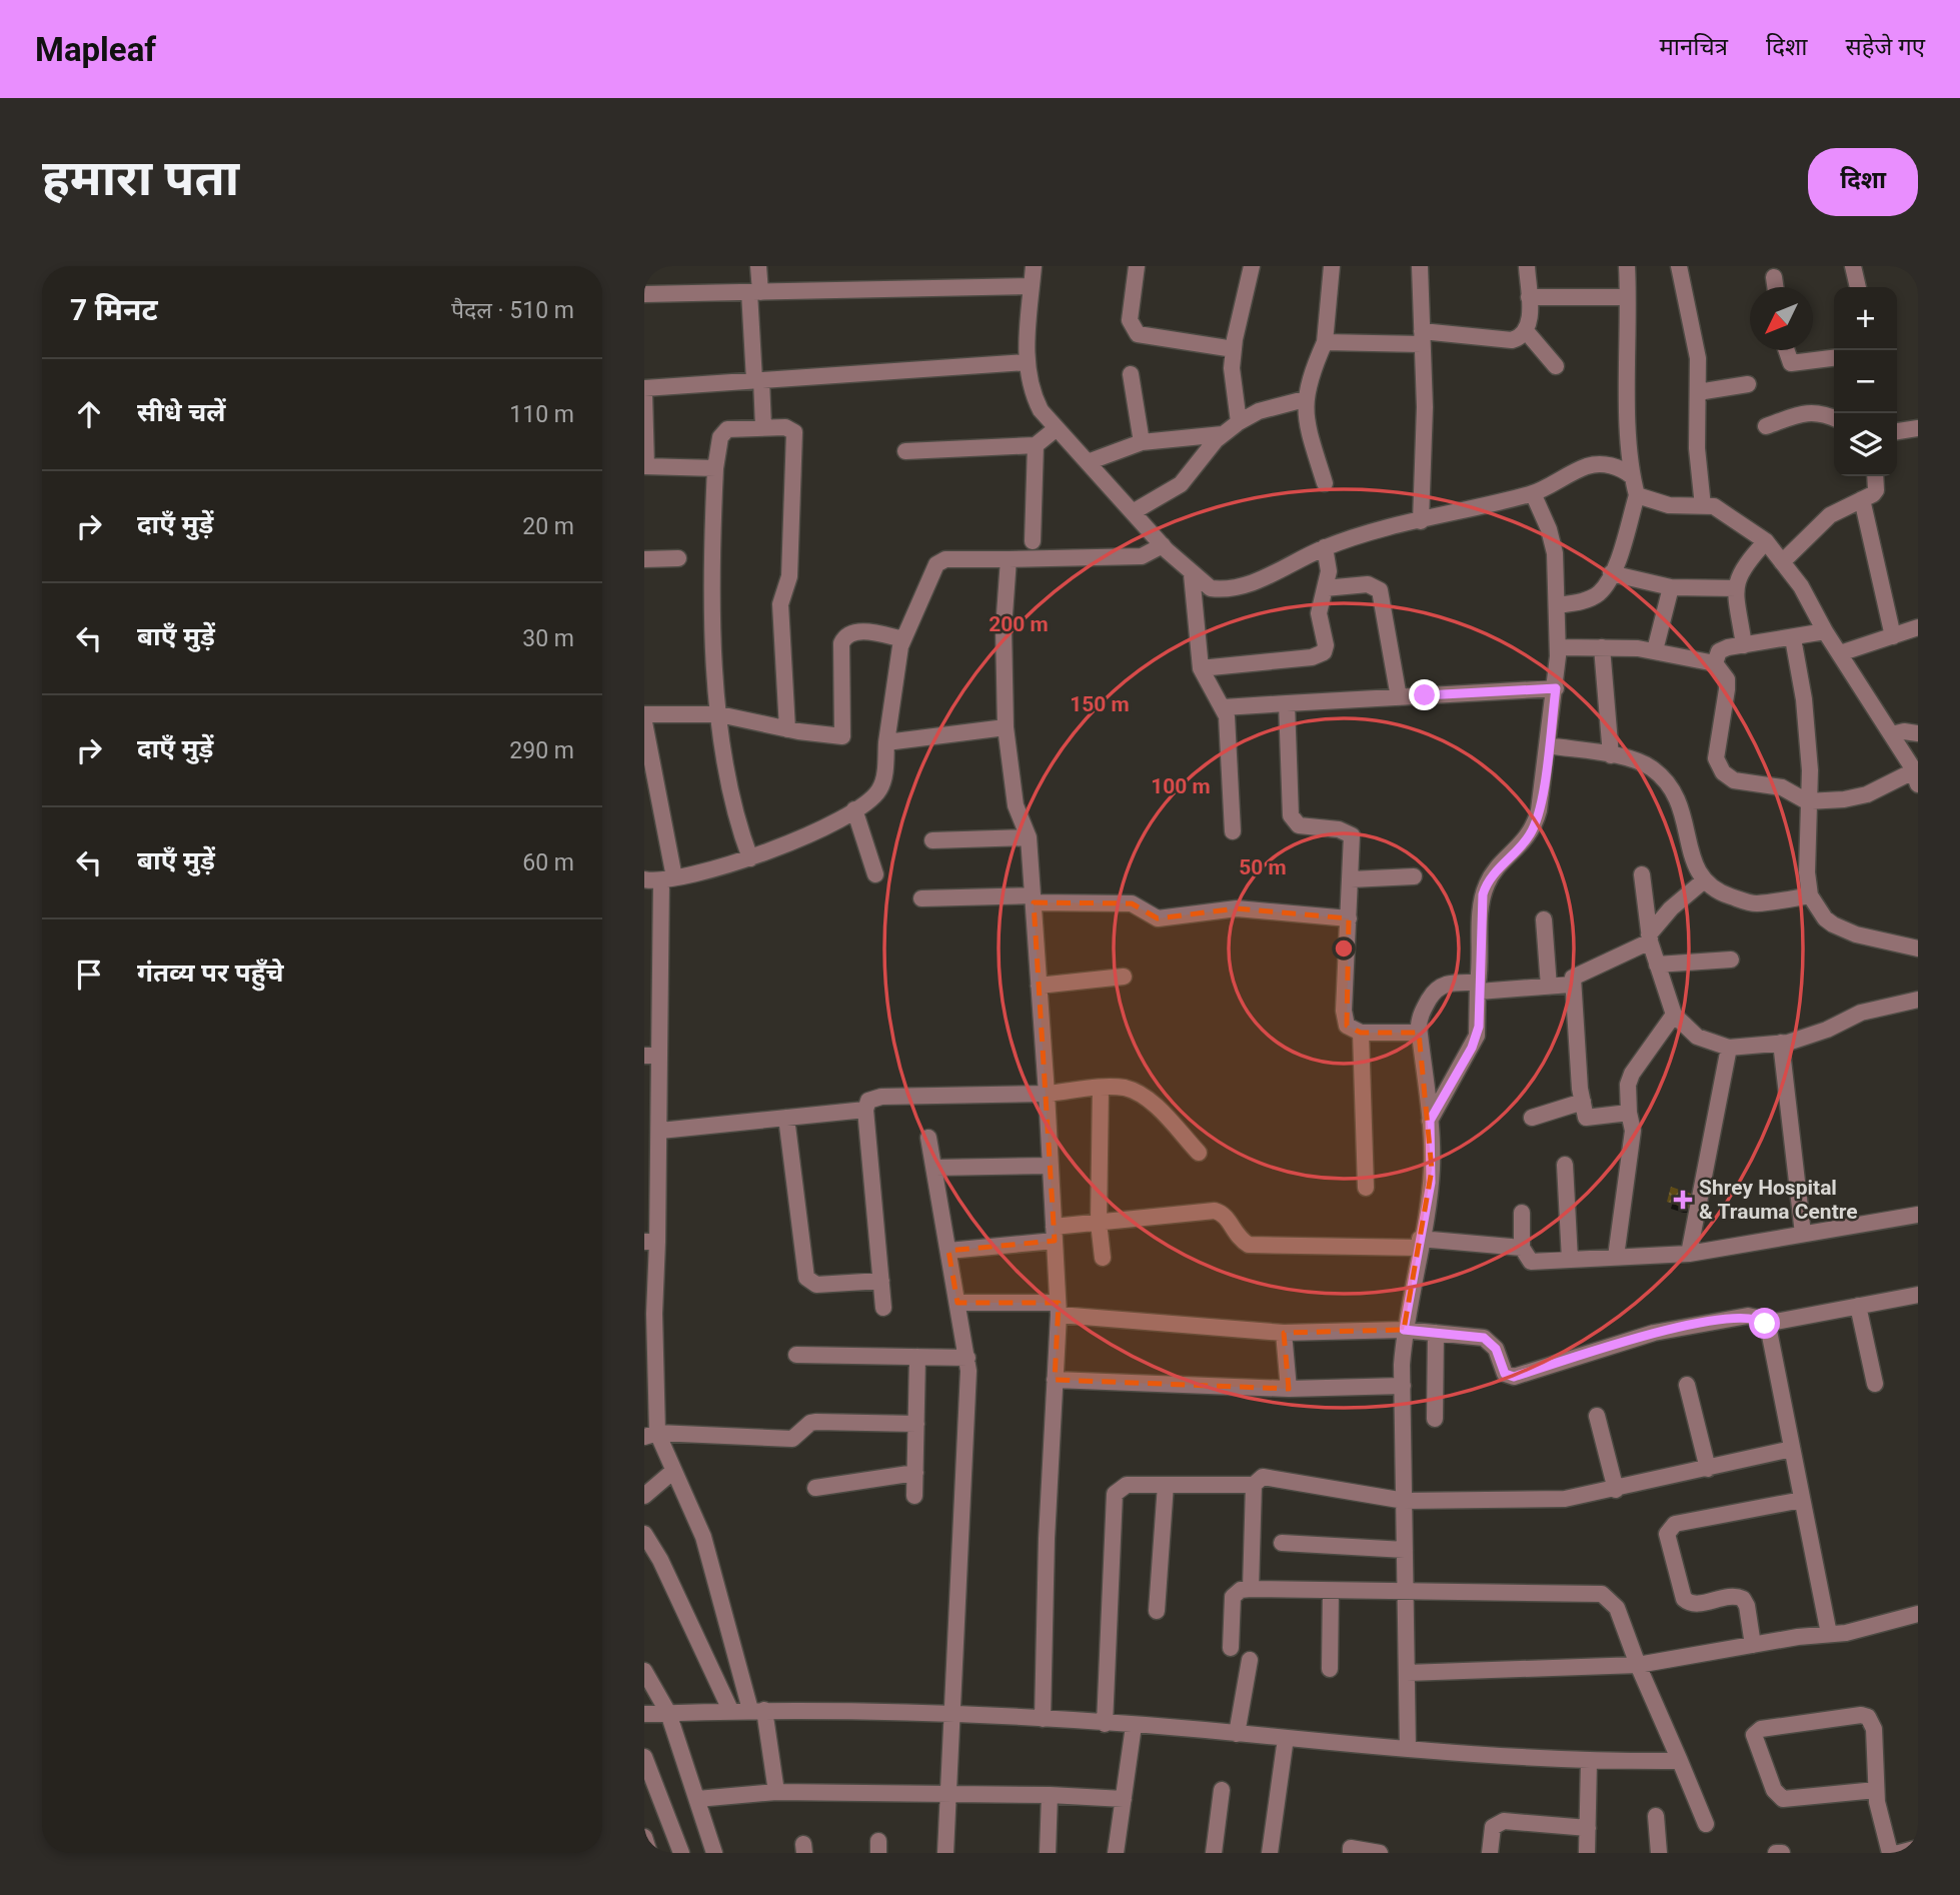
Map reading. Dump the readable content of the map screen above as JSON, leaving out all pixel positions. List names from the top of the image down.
{
  "places": {
    "health": ["Shrey Hospital & Trauma Centre"]
  },
  "north": "bottom left",
  "page": {
    "header": "Mapleaf",
    "nav": ["मानचित्र", "दिशा", "सहेजे गए"],
    "buttons": "दिशा",
    "title": "हमारा पता",
    "heading": ["7 मिनट", "पैदल · 510 m"],
    "map_buttons": ["+", "−"],
    "list": [
      ["सीधे चलें", "110 m"],
      ["दाएँ मुड़ें", "20 m"],
      ["बाएँ मुड़ें", "30 m"],
      ["दाएँ मुड़ें", "290 m"],
      ["बाएँ मुड़ें", "60 m"],
      "गंतव्य पर पहुँचे"
    ]
  },
  "rings": [
    "200 m",
    "150 m",
    "100 m",
    "50 m"
  ]
}
